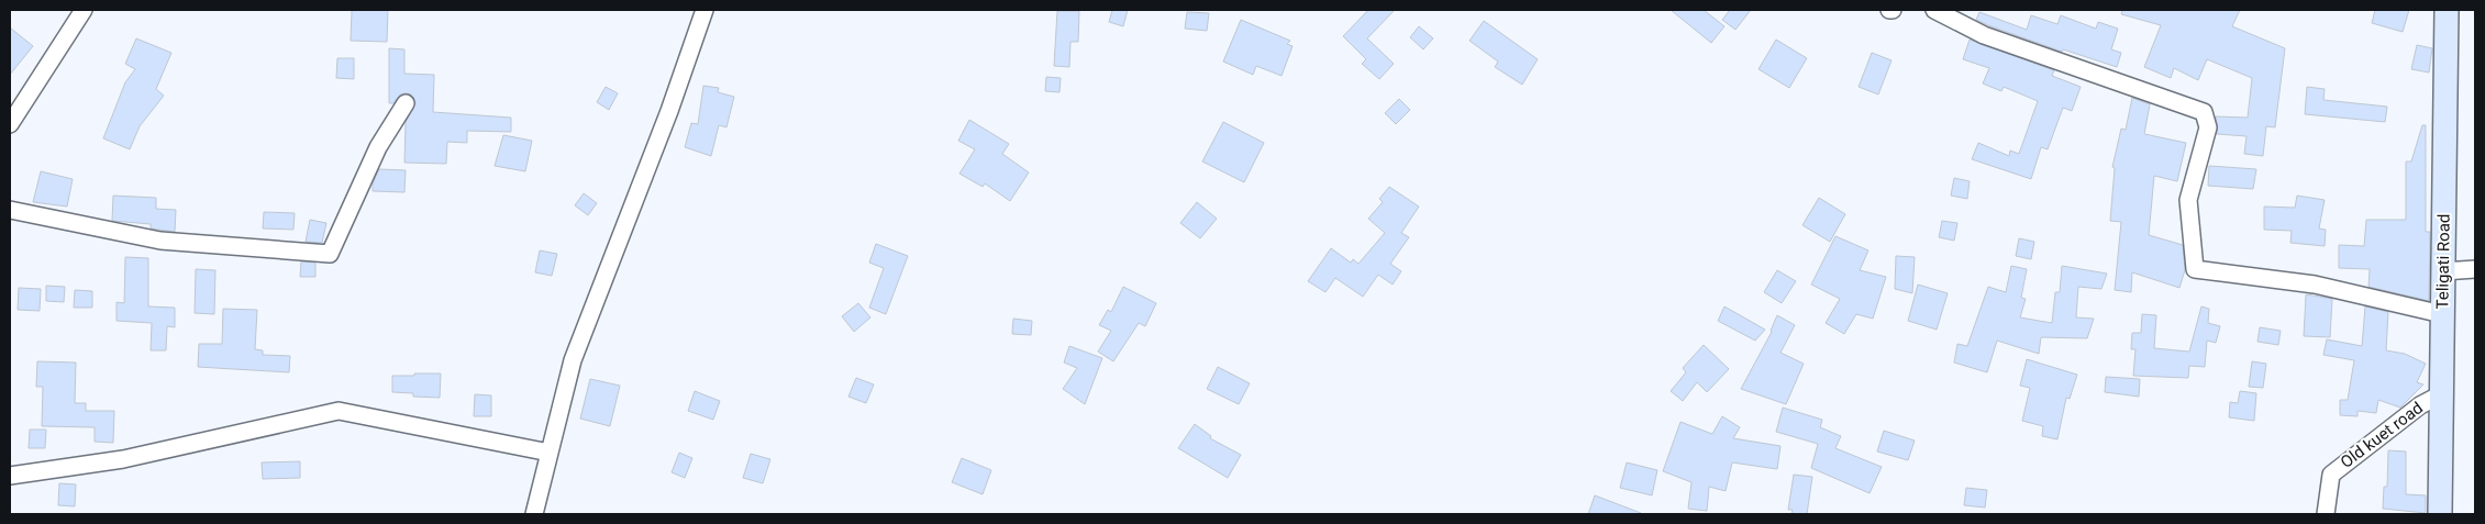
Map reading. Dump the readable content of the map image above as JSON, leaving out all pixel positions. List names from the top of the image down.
{
  "streets": {
    "main road": ["Teligati Road"],
    "street": ["Old kuet road"]
  },
  "crossings": [
    ["Teligati Road", "Old kuet road"]
  ]
}
